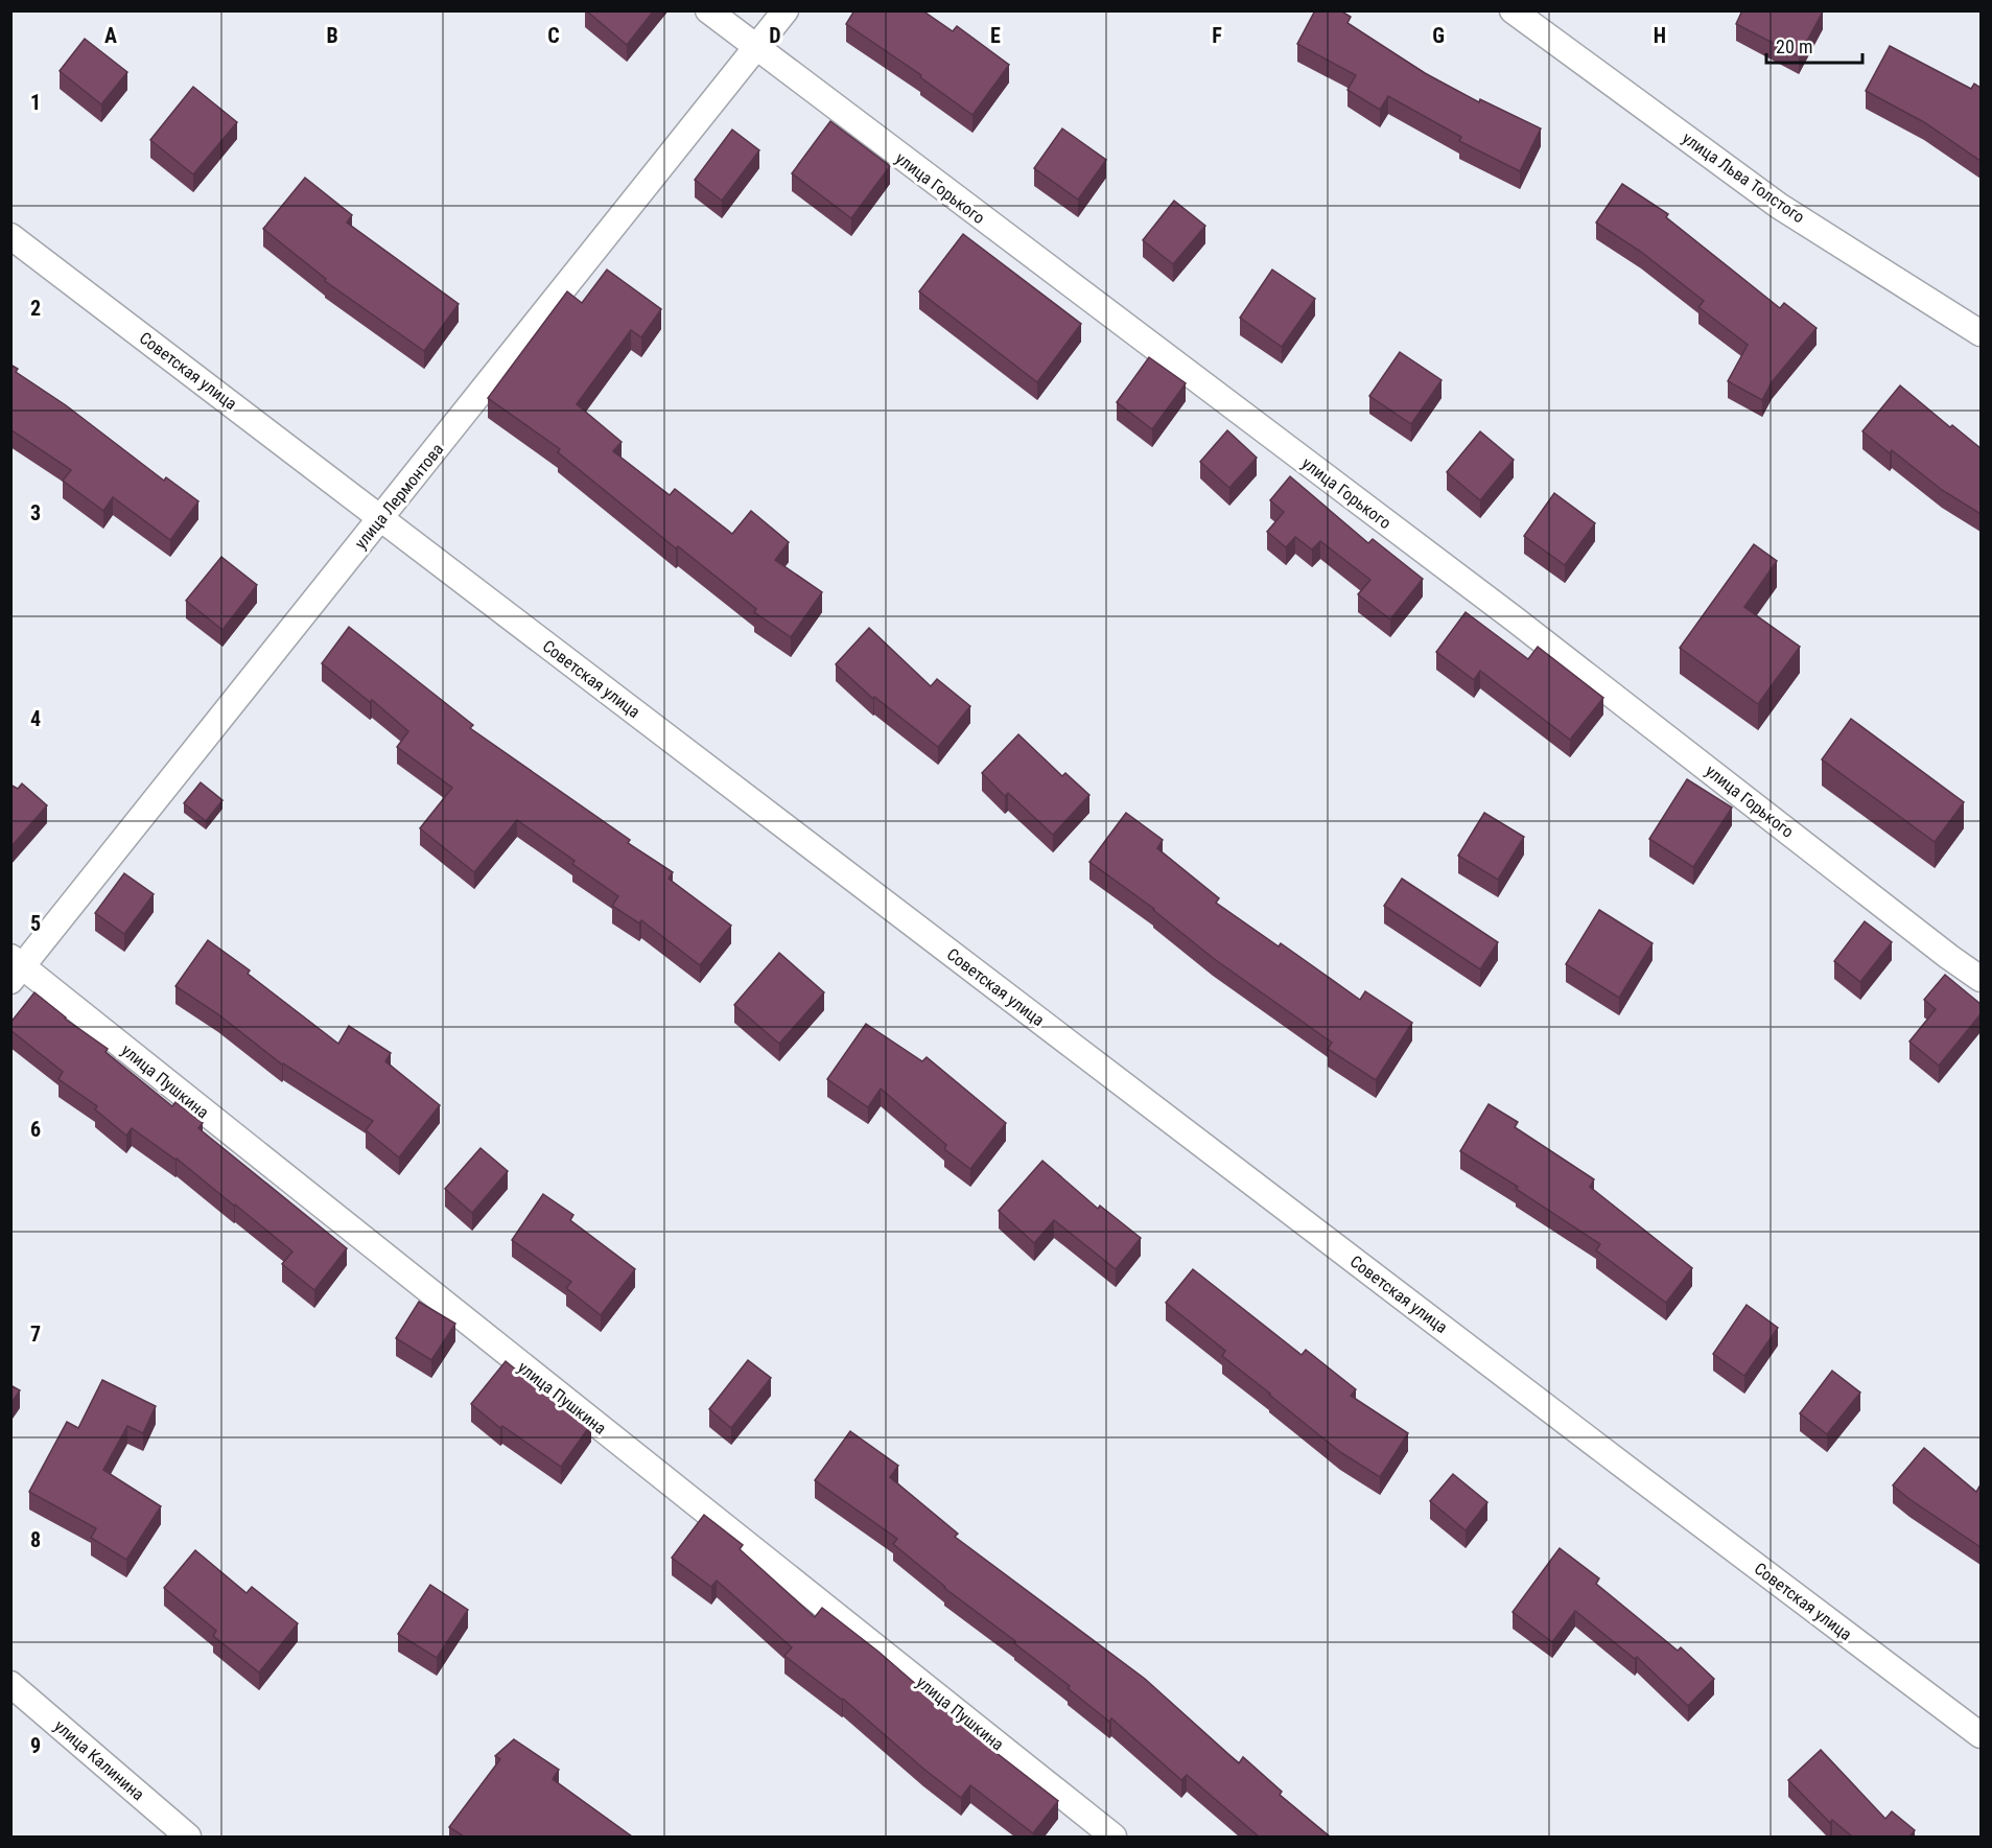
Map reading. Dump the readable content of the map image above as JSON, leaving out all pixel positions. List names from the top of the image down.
{
  "streets": {
    "street": [
      "улица Льва Толстого",
      "улица Горького",
      "Советская улица",
      "улица Лермонтова",
      "улица Пушкина",
      "улица Калинина"
    ]
  },
  "crossings": [
    ["улица Горького", "улица Лермонтова"],
    ["Советская улица", "улица Лермонтова"],
    ["улица Лермонтова", "улица Пушкина"]
  ],
  "scale_bar": "20 m",
  "grid": {
    "columns": [
      "A",
      "B",
      "C",
      "D",
      "E",
      "F",
      "G",
      "H"
    ],
    "rows": [
      "1",
      "2",
      "3",
      "4",
      "5",
      "6",
      "7",
      "8",
      "9"
    ]
  }
}
